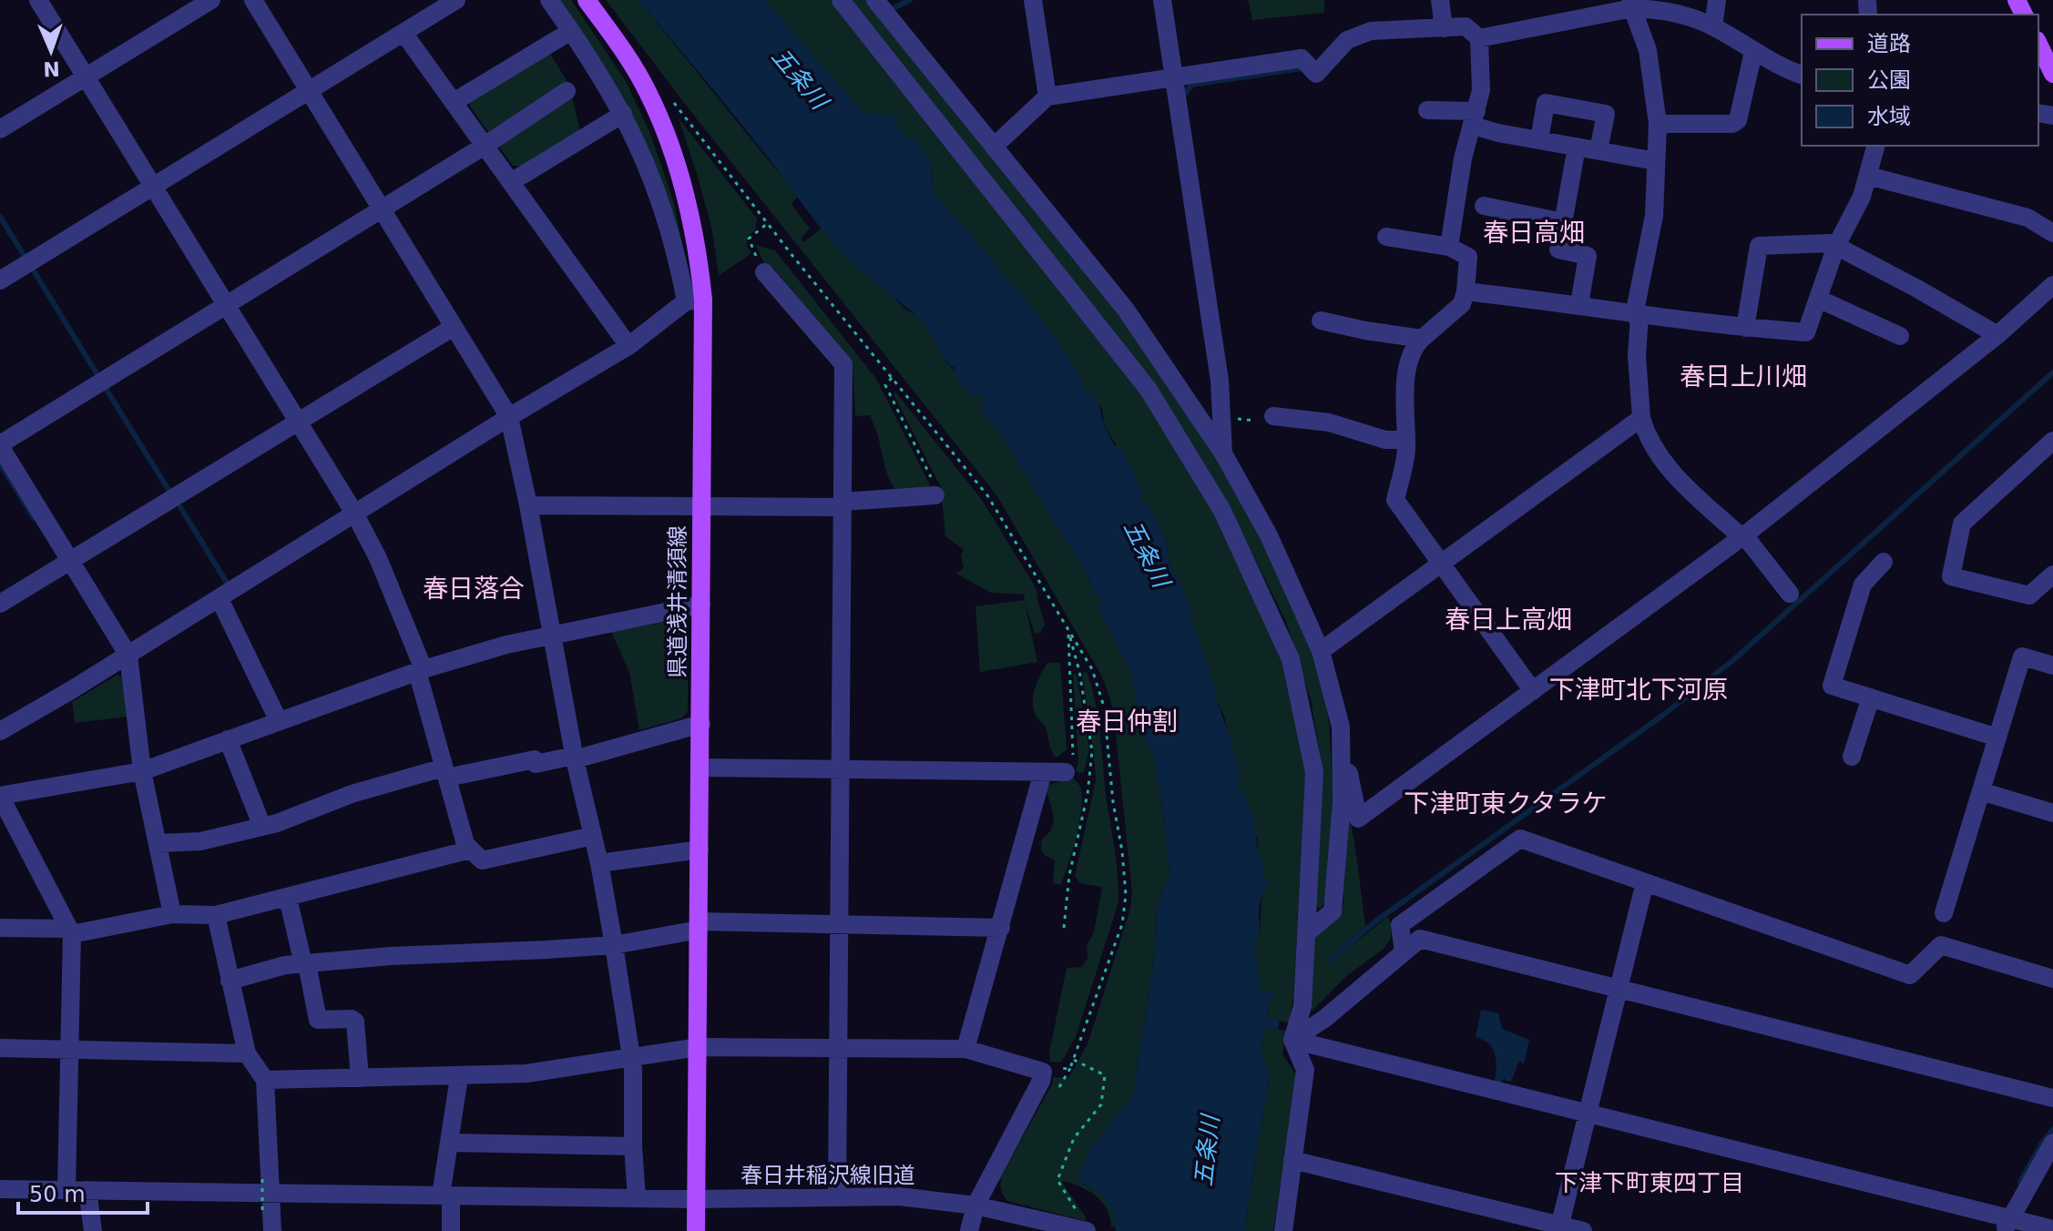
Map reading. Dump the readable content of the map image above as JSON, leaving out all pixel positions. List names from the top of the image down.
{
  "streets": {
    "main road": ["県道浅井清須線"],
    "street": ["春日井稲沢線旧道"]
  },
  "crossings": [
    ["県道浅井清須線", "春日井稲沢線旧道"]
  ],
  "districts": [
    "春日高畑",
    "春日上川畑",
    "春日落合",
    "春日上高畑",
    "下津町北下河原",
    "春日仲割",
    "下津町東クタラケ",
    "下津下町東四丁目"
  ],
  "water": ["五条川"],
  "legend": ["道路", "公園", "水域"],
  "scale_bar": "50 m",
  "north": "bottom"
}
